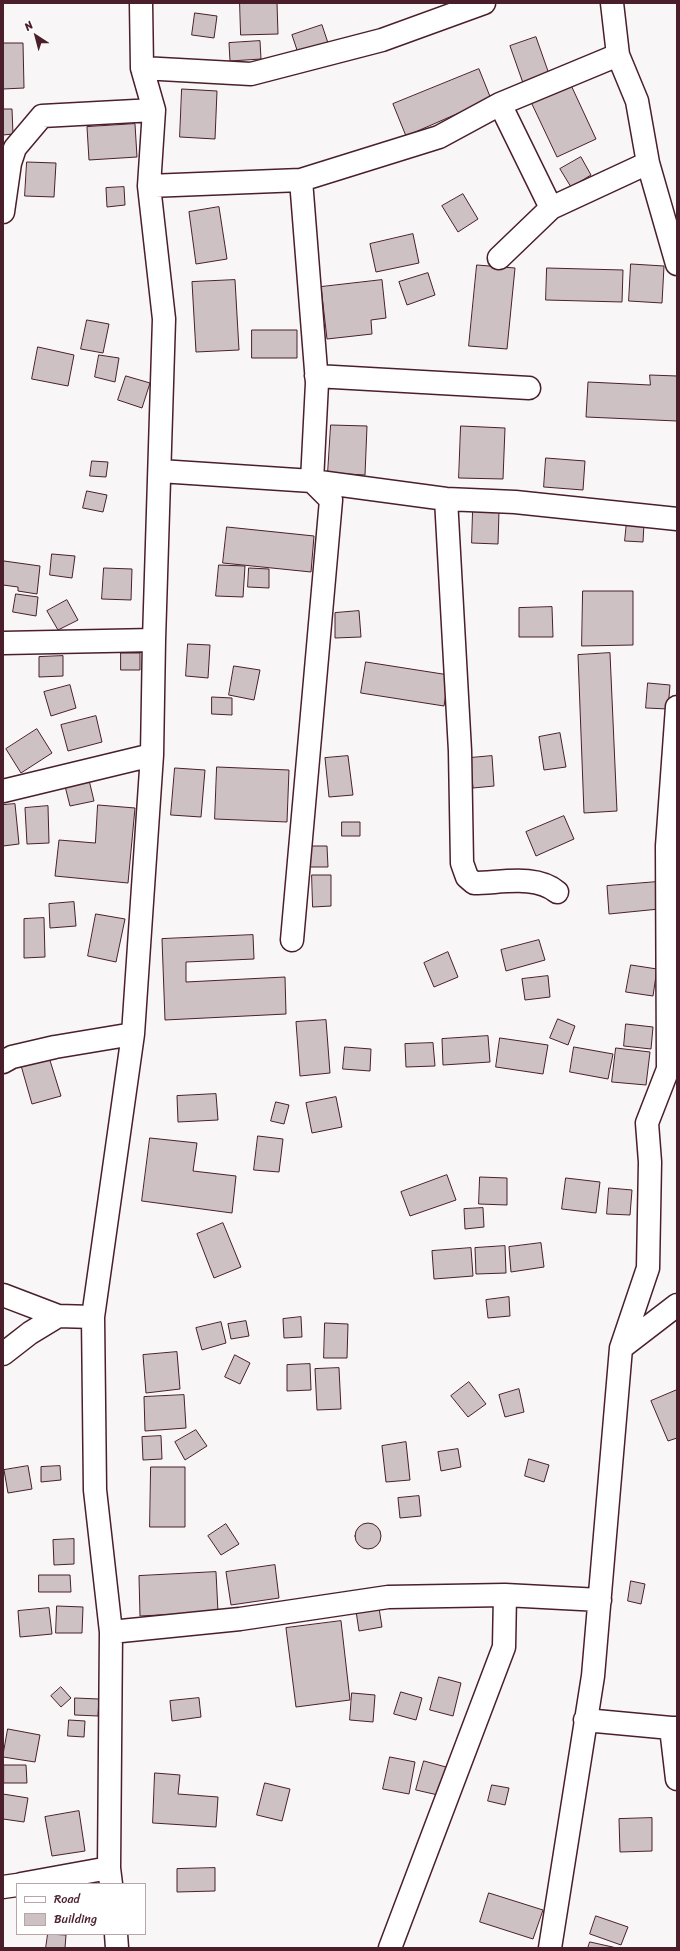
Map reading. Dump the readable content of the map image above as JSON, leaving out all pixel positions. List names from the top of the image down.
{
  "legend": ["Road", "Building"],
  "north": "top left"
}
